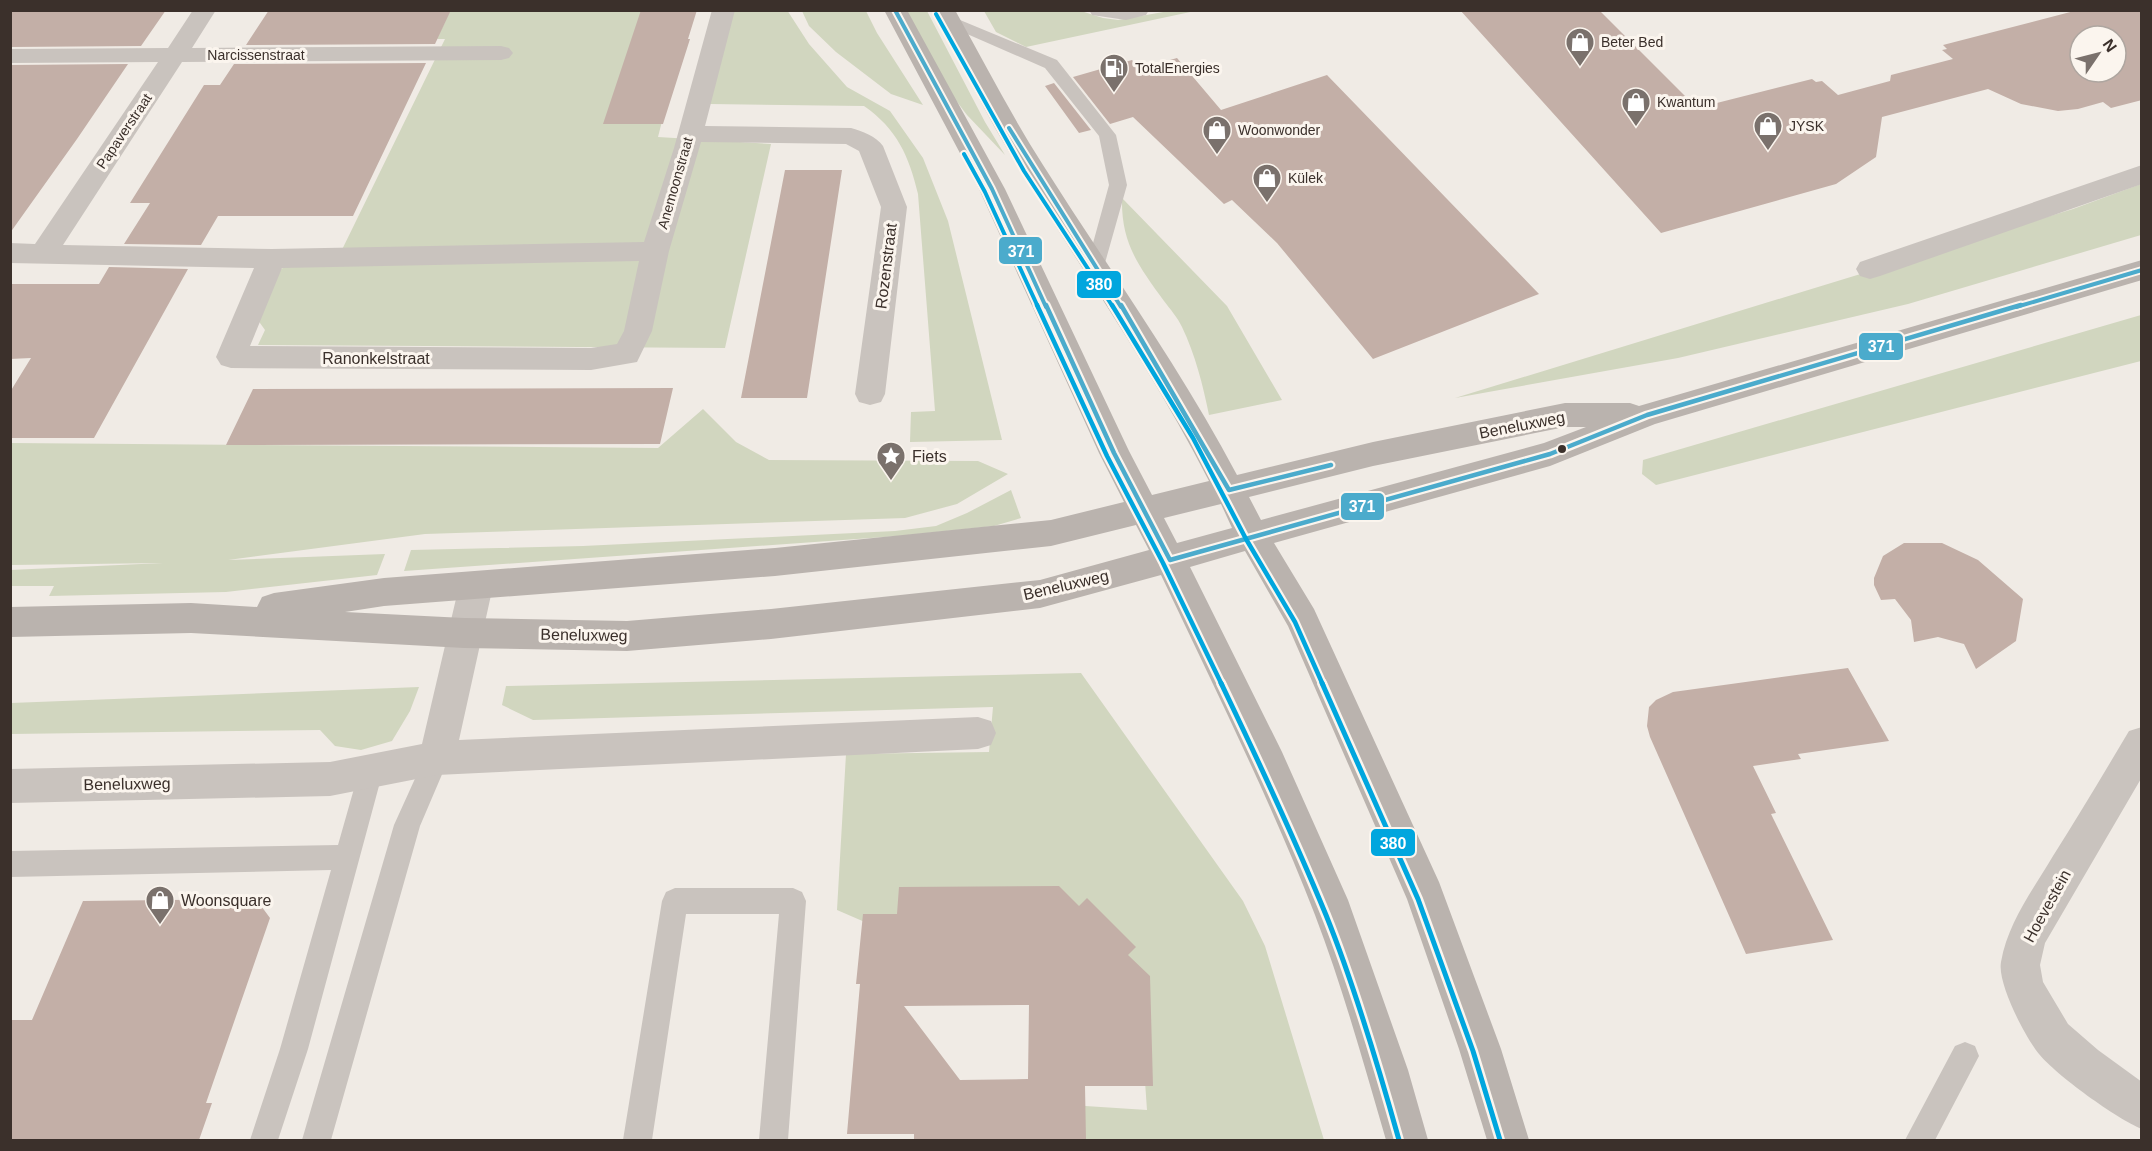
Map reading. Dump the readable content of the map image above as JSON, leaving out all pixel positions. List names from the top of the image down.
{
  "streets": {
    "main road": ["Beneluxweg"],
    "street": [
      "Narcissenstraat",
      "Papaverstraat",
      "Anemoonstraat",
      "Rozenstraat",
      "Ranonkelstraat",
      "Hoevestein"
    ]
  },
  "crossings": [
    ["Narcissenstraat", "Papaverstraat"],
    ["Anemoonstraat", "Rozenstraat"],
    ["Anemoonstraat", "Ranonkelstraat"]
  ],
  "places": {
    "shop": [
      "Beter Bed",
      "Kwantum",
      "JYSK",
      "Woonwonder",
      "Külek",
      "Woonsquare"
    ],
    "fuel station": ["TotalEnergies"],
    "place": ["Fiets"]
  },
  "lines": ["transit line 371", "transit line 380"],
  "north": "top right"
}
